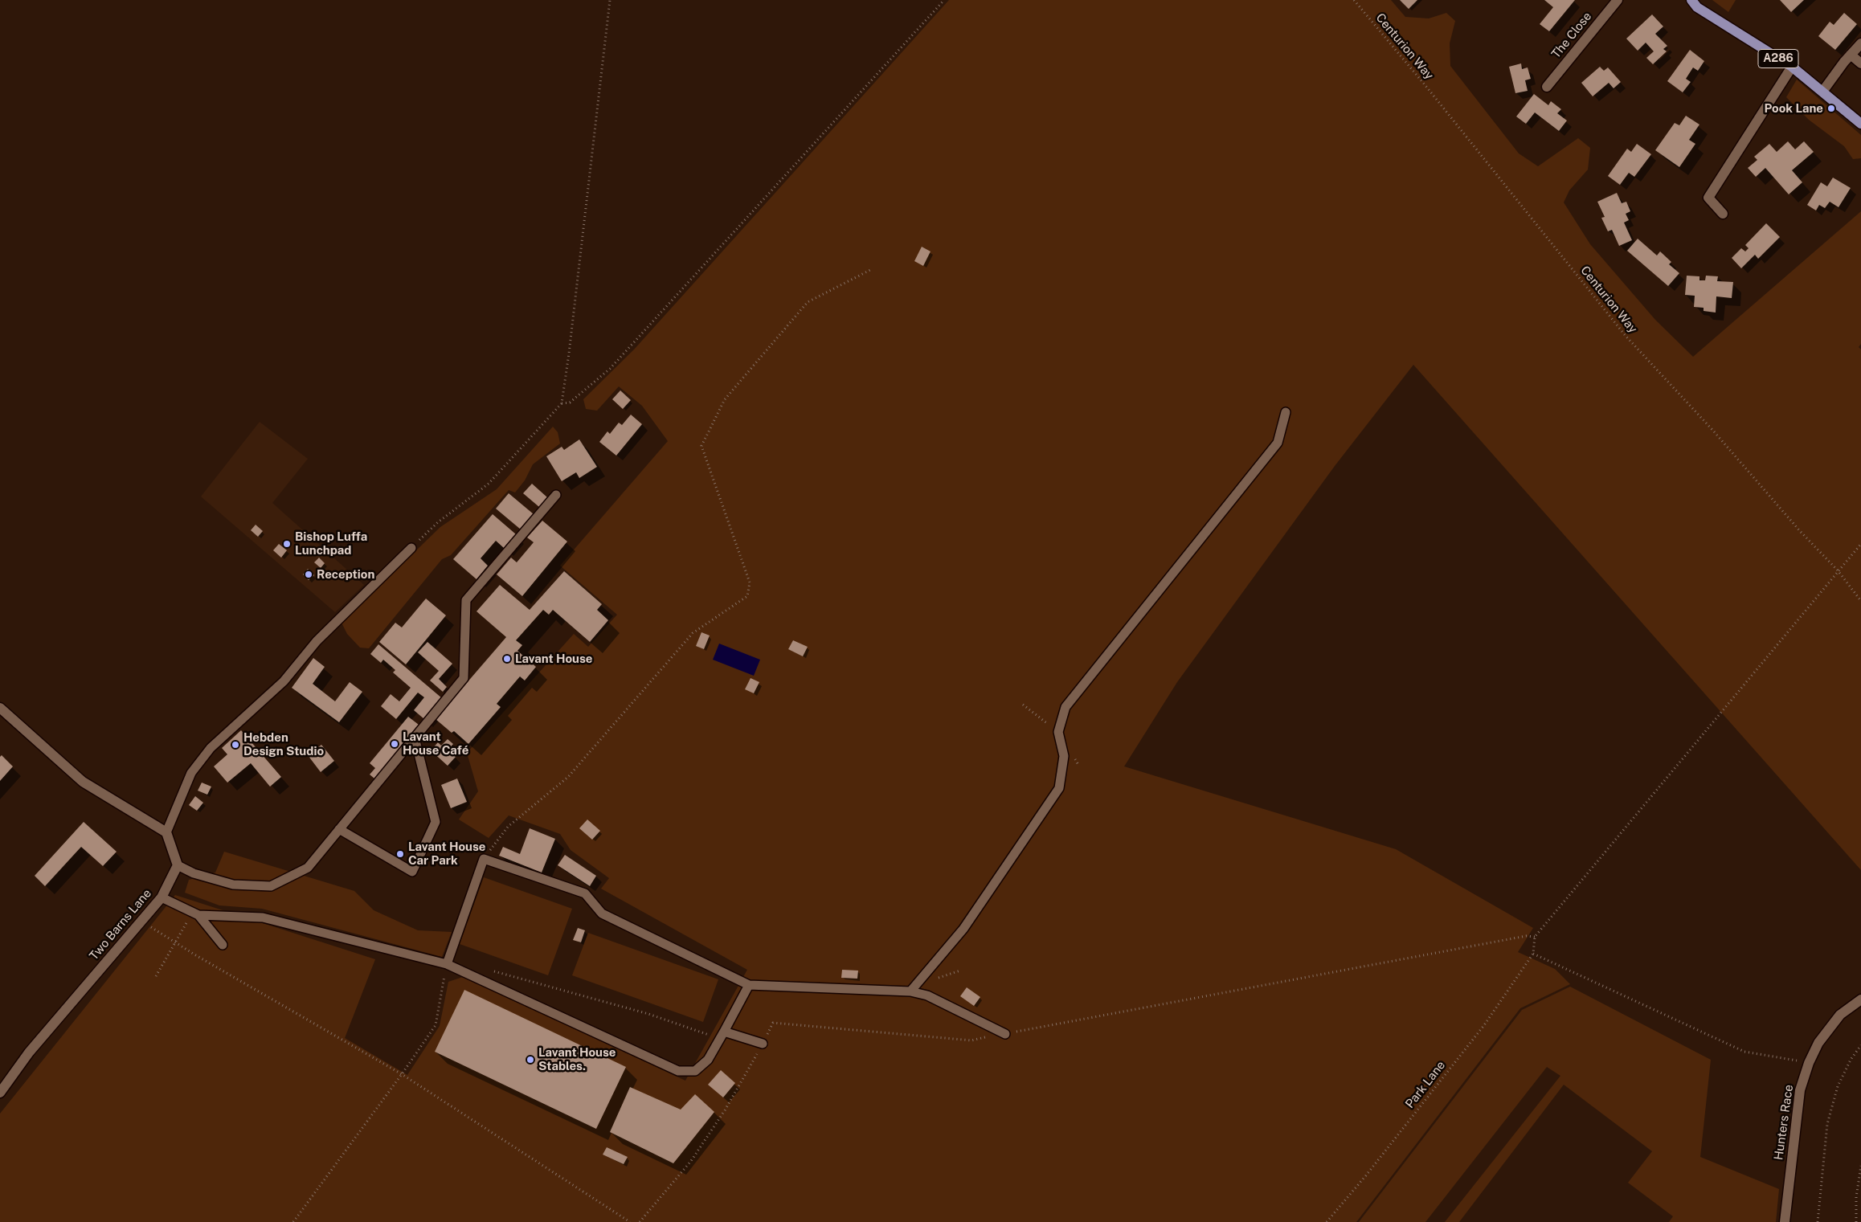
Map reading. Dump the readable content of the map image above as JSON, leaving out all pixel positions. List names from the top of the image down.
{
  "streets": {
    "main road": ["A286"],
    "street": ["The Close", "Two Barns Lane", "Hunters Race"],
    "path": ["Centurion Way", "Park Lane"]
  },
  "places": [
    "Pook Lane",
    "Bishop Luffa Lunchpad",
    "Reception",
    "Lavant House",
    "Lavant House Café",
    "Hebden Design Studio",
    "Lavant House Car Park",
    "Lavant House Stables."
  ]
}
